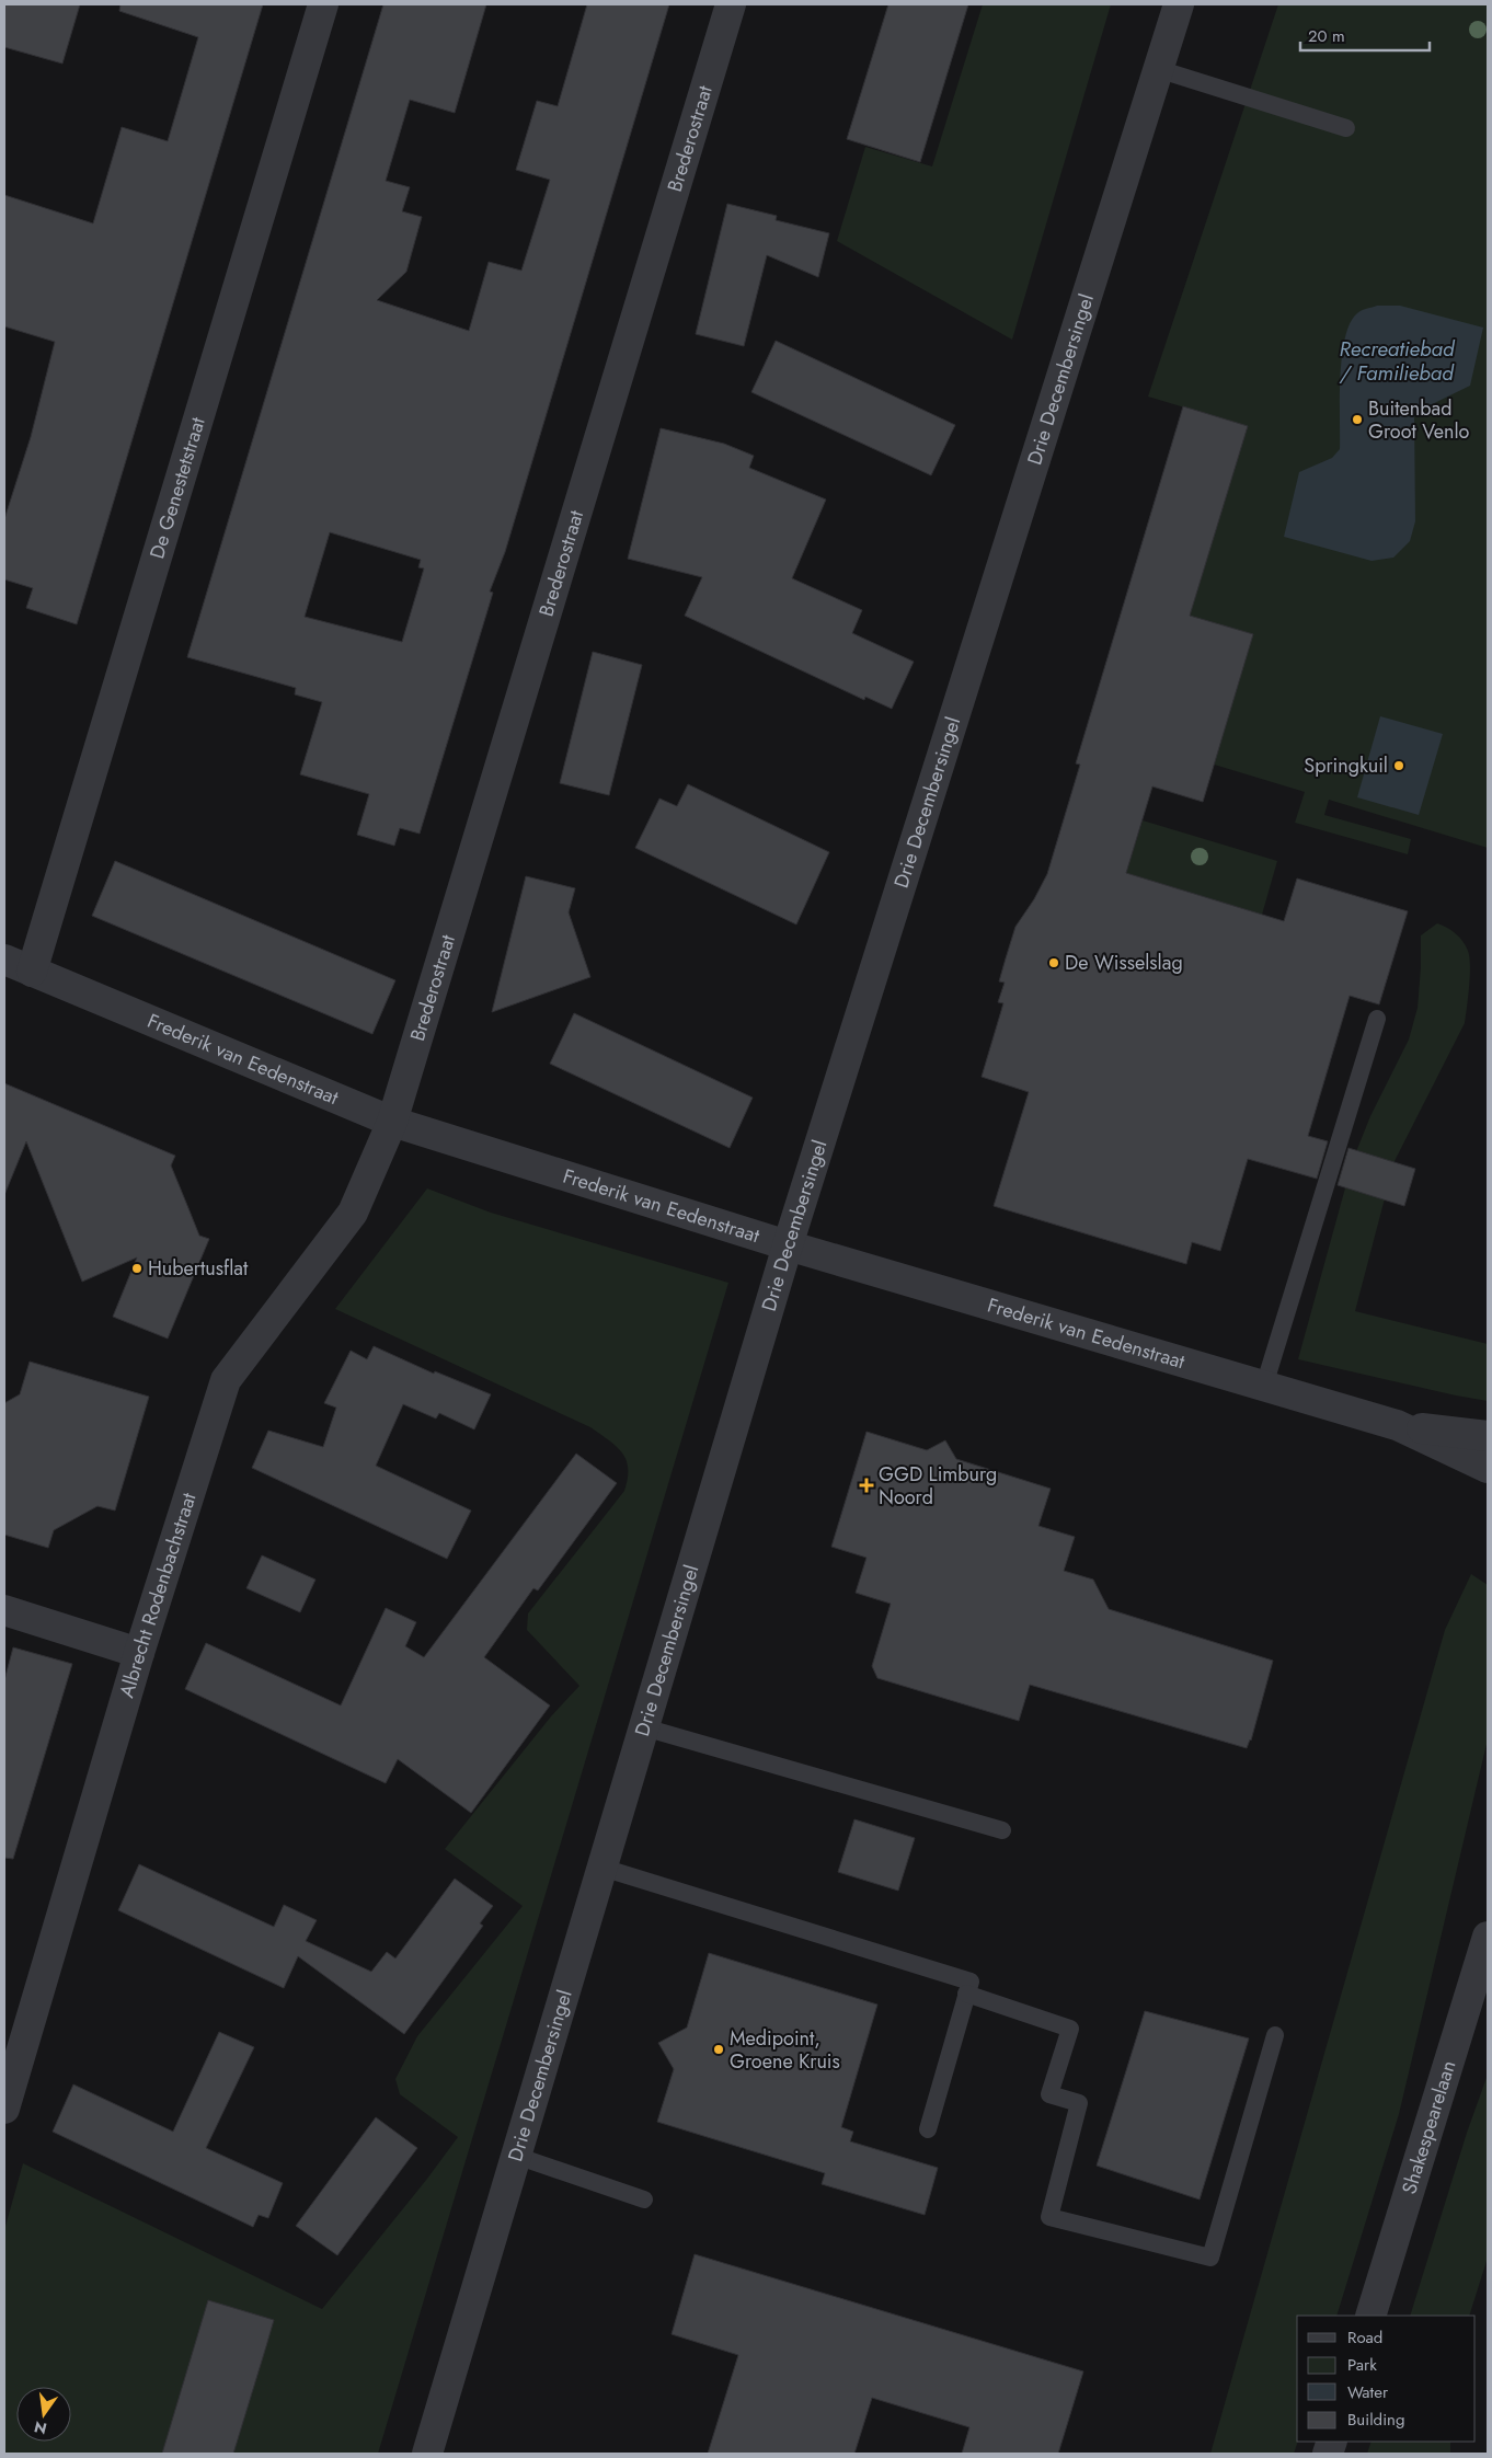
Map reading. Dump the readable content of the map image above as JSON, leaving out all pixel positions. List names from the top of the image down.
{
  "streets": {
    "street": [
      "Brederostraat",
      "Drie Decembersingel",
      "De Genestetstraat",
      "Frederik van Eedenstraat",
      "Albrecht Rodenbachstraat",
      "Shakespearelaan"
    ]
  },
  "crossings": [
    ["Brederostraat", "Frederik van Eedenstraat"],
    ["Brederostraat", "Albrecht Rodenbachstraat"],
    ["Drie Decembersingel", "Frederik van Eedenstraat"],
    ["De Genestetstraat", "Frederik van Eedenstraat"],
    ["Frederik van Eedenstraat", "Albrecht Rodenbachstraat"]
  ],
  "water": ["Recreatiebad / Familiebad"],
  "places": {
    "other": [
      "Buitenbad Groot Venlo",
      "Springkuil",
      "De Wisselslag",
      "Hubertusflat",
      "Medipoint, Groene Kruis"
    ],
    "health": ["GGD Limburg Noord"]
  },
  "legend": [
    "Road",
    "Park",
    "Water",
    "Building"
  ],
  "scale_bar": "20 m",
  "north": "bottom"
}
